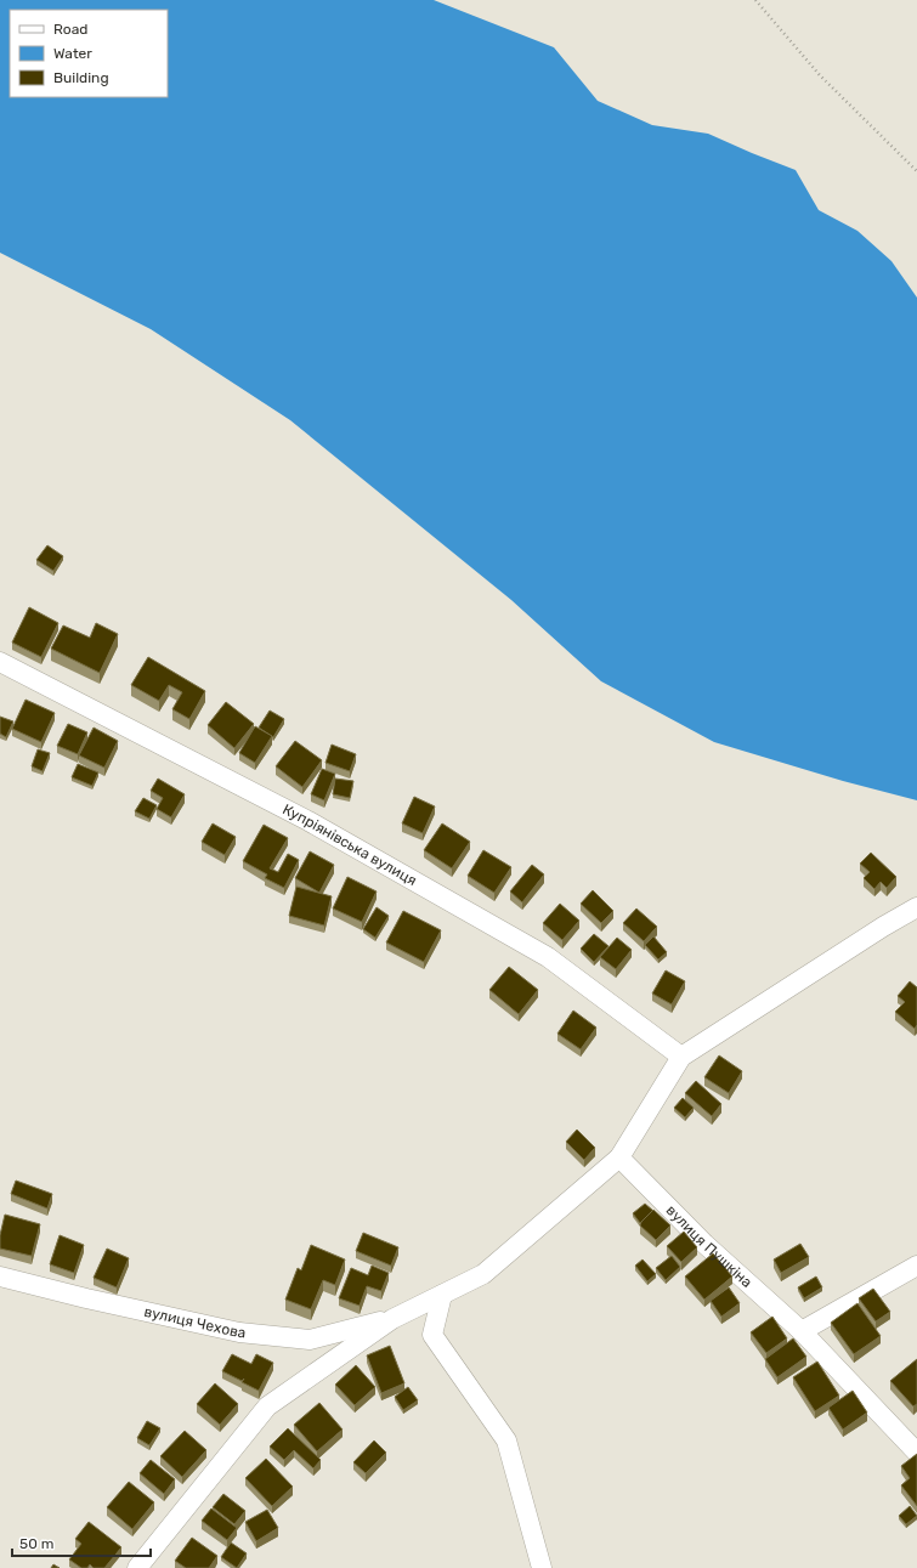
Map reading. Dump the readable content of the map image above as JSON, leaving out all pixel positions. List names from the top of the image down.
{
  "streets": {
    "street": ["Купріянівська вулиця", "вулиця Пушкіна", "вулиця Чехова"]
  },
  "legend": ["Road", "Water", "Building"],
  "scale_bar": "50 m"
}
